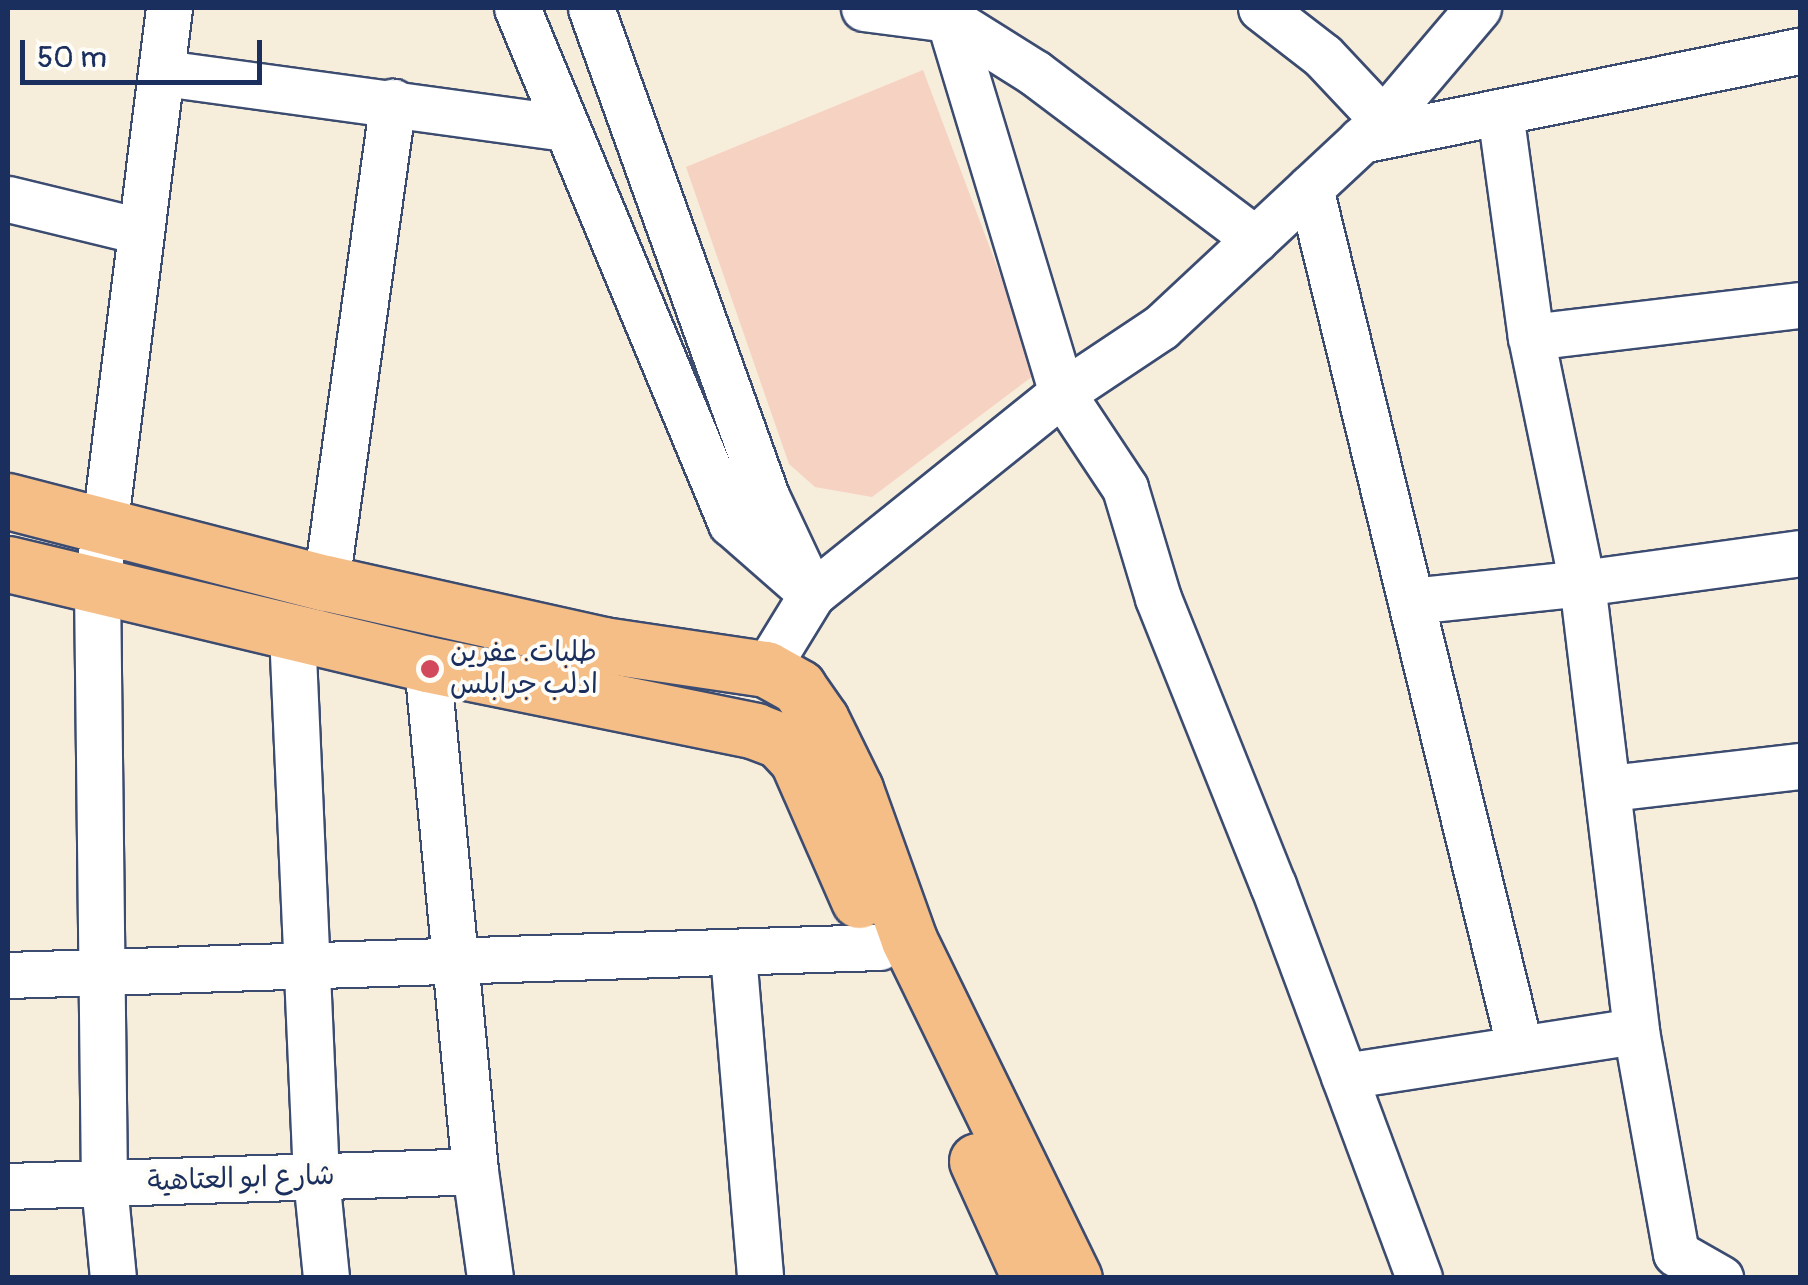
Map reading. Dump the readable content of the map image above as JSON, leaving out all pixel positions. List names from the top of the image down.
{
  "streets": {
    "street": ["شارع ابو العتاهية"]
  },
  "places": ["طلبات. عفرين ادلب جرابلس"],
  "scale_bar": "50 m"
}
